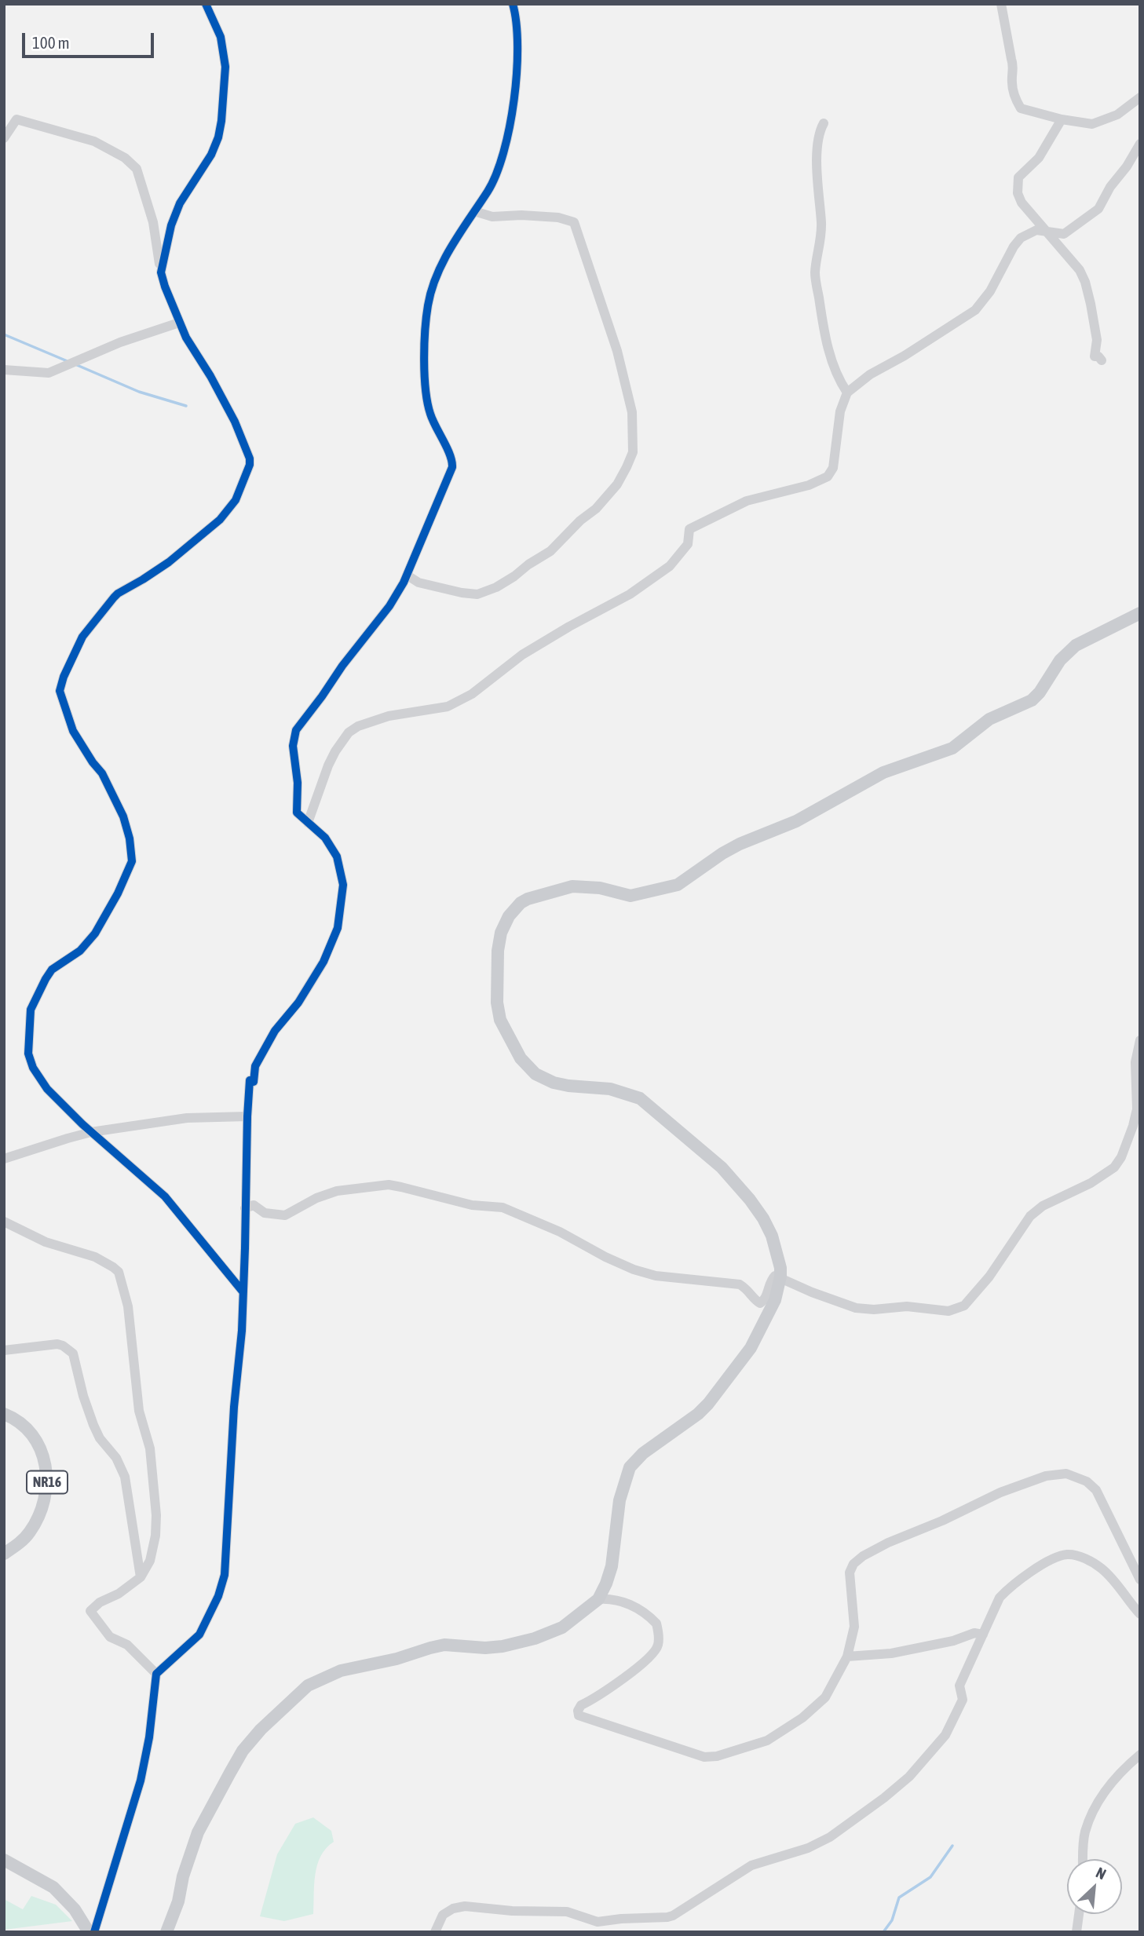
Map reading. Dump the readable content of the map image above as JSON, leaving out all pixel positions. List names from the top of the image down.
{
  "streets": {
    "main road": ["NR16"]
  },
  "scale_bar": "100 m",
  "north": "top right"
}
